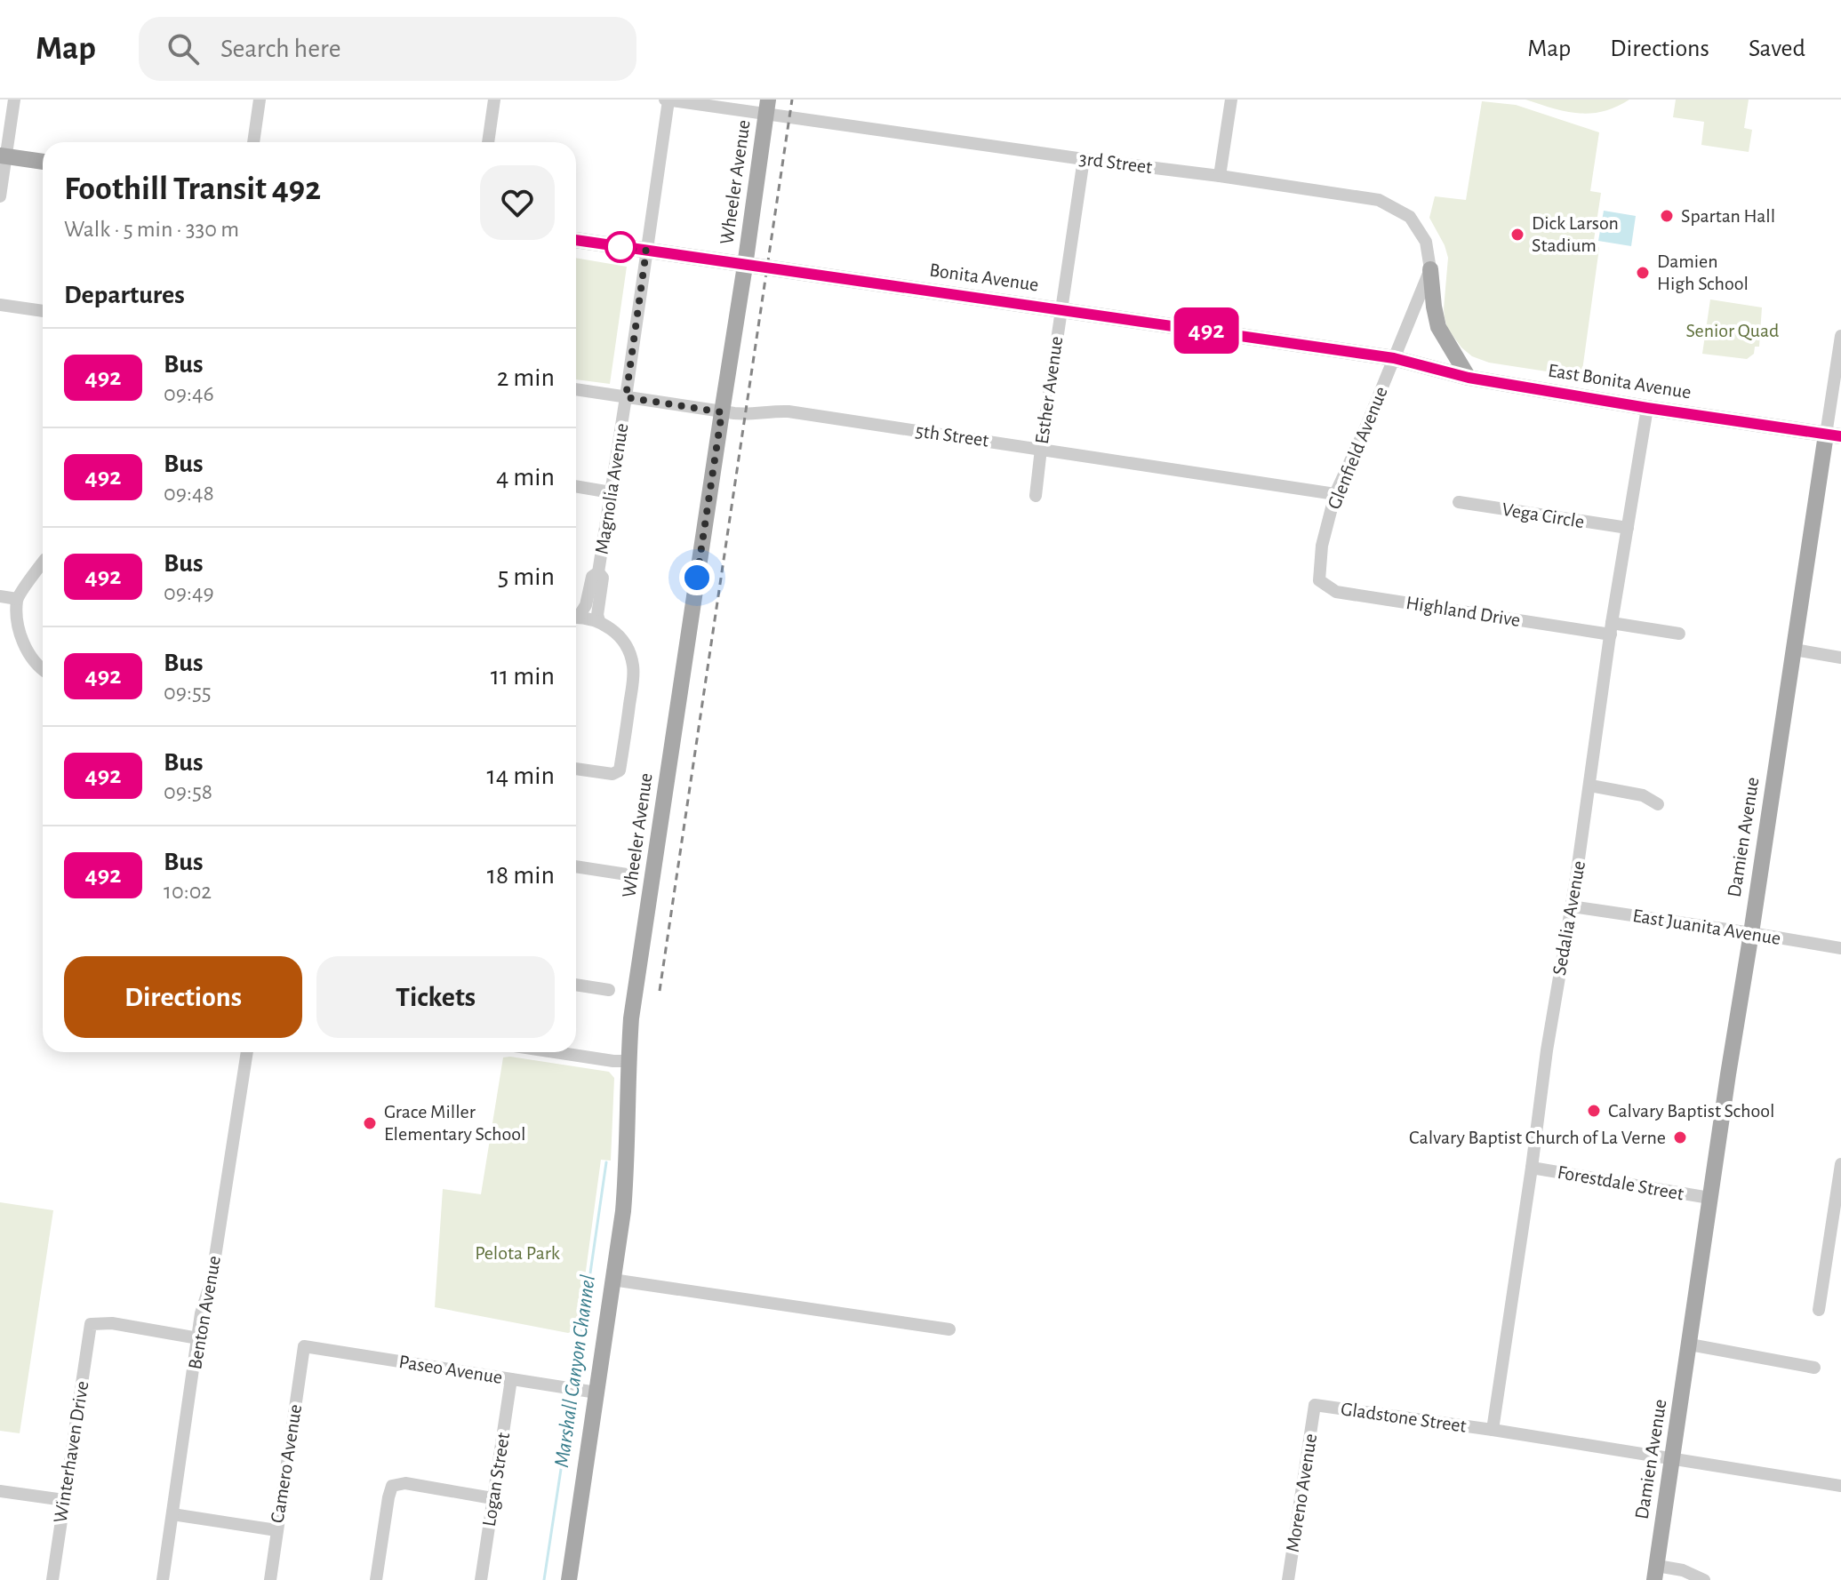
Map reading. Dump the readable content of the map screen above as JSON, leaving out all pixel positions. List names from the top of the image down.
{
  "streets": {
    "main road": [
      "Wheeler Avenue",
      "Bonita Avenue",
      "East Bonita Avenue",
      "Damien Avenue"
    ],
    "street": [
      "3rd Street",
      "Esther Avenue",
      "5th Street",
      "Glenfield Avenue",
      "Magnolia Avenue",
      "Vega Circle",
      "Highland Drive",
      "Sedalia Avenue",
      "East Juanita Avenue",
      "Forestdale Street",
      "Benton Avenue",
      "Paseo Avenue",
      "Gladstone Street",
      "Winterhaven Drive",
      "Camero Avenue",
      "Logan Street",
      "Moreno Avenue"
    ]
  },
  "crossings": [
    ["3rd Street", "Wheeler Avenue"],
    ["3rd Street", "Esther Avenue"],
    ["3rd Street", "Magnolia Avenue"],
    ["Wheeler Avenue", "Bonita Avenue"],
    ["Wheeler Avenue", "5th Street"],
    ["Wheeler Avenue", "Paseo Avenue"],
    ["Bonita Avenue", "East Bonita Avenue"],
    ["Bonita Avenue", "Esther Avenue"],
    ["Bonita Avenue", "Glenfield Avenue"],
    ["Bonita Avenue", "Magnolia Avenue"],
    ["East Bonita Avenue", "Glenfield Avenue"],
    ["East Bonita Avenue", "Damien Avenue"],
    ["East Bonita Avenue", "Sedalia Avenue"],
    ["Esther Avenue", "5th Street"],
    ["5th Street", "Glenfield Avenue"],
    ["5th Street", "Magnolia Avenue"],
    ["Glenfield Avenue", "Highland Drive"],
    ["Vega Circle", "Sedalia Avenue"],
    ["Highland Drive", "Sedalia Avenue"],
    ["Damien Avenue", "East Juanita Avenue"],
    ["Damien Avenue", "Forestdale Street"],
    ["Damien Avenue", "Gladstone Street"],
    ["Sedalia Avenue", "East Juanita Avenue"],
    ["Sedalia Avenue", "Forestdale Street"],
    ["Sedalia Avenue", "Gladstone Street"],
    ["Benton Avenue", "Winterhaven Drive"],
    ["Paseo Avenue", "Camero Avenue"],
    ["Paseo Avenue", "Logan Street"],
    ["Gladstone Street", "Moreno Avenue"]
  ],
  "water": ["Marshall Canyon Channel"],
  "parks": ["Senior Quad", "Pelota Park"],
  "places": [
    "Spartan Hall",
    "Dick Larson Stadium",
    "Damien High School",
    "Calvary Baptist School",
    "Grace Miller Elementary School",
    "Calvary Baptist Church of La Verne"
  ],
  "lines": ["bus line 492"],
  "page": {
    "header": "Map",
    "search": "Search here",
    "nav": ["Map", "Directions", "Saved"],
    "on_map": "492",
    "heading": [
      ["Foothill Transit 492", "Walk · 5 min · 330 m"],
      "Departures"
    ],
    "list": [
      {
        "mark": "492",
        "name": "Bus",
        "note": "09:46",
        "value": "2 min"
      },
      {
        "mark": "492",
        "name": "Bus",
        "note": "09:48",
        "value": "4 min"
      },
      {
        "mark": "492",
        "name": "Bus",
        "note": "09:49",
        "value": "5 min"
      },
      {
        "mark": "492",
        "name": "Bus",
        "note": "09:55",
        "value": "11 min"
      },
      {
        "mark": "492",
        "name": "Bus",
        "note": "09:58",
        "value": "14 min"
      },
      {
        "mark": "492",
        "name": "Bus",
        "note": "10:02",
        "value": "18 min"
      }
    ],
    "buttons": ["Directions", "Tickets"]
  }
}
